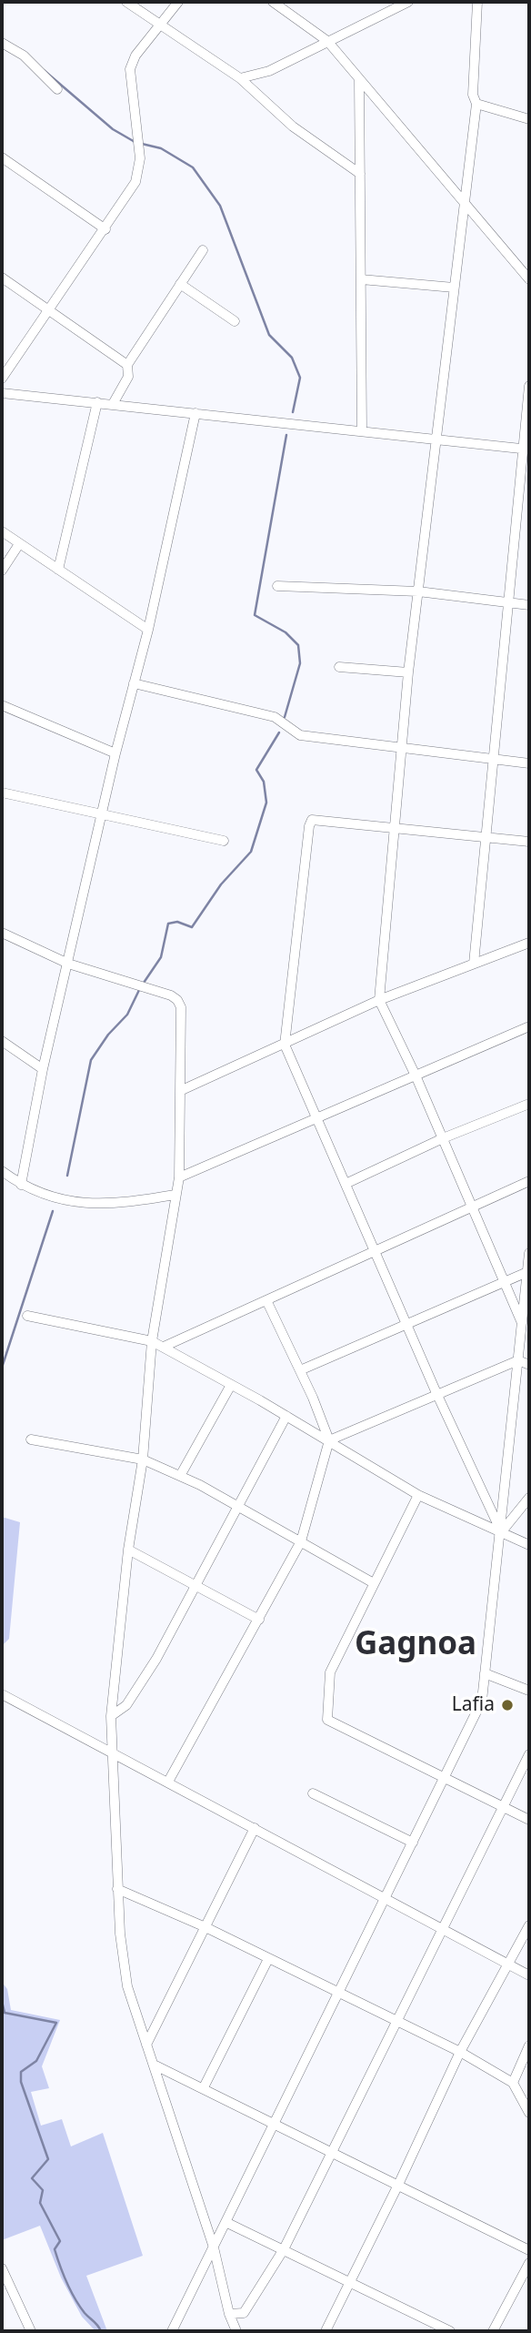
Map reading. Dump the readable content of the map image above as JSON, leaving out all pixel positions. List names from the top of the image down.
{
  "districts": ["Gagnoa"],
  "places": ["Lafia"]
}
